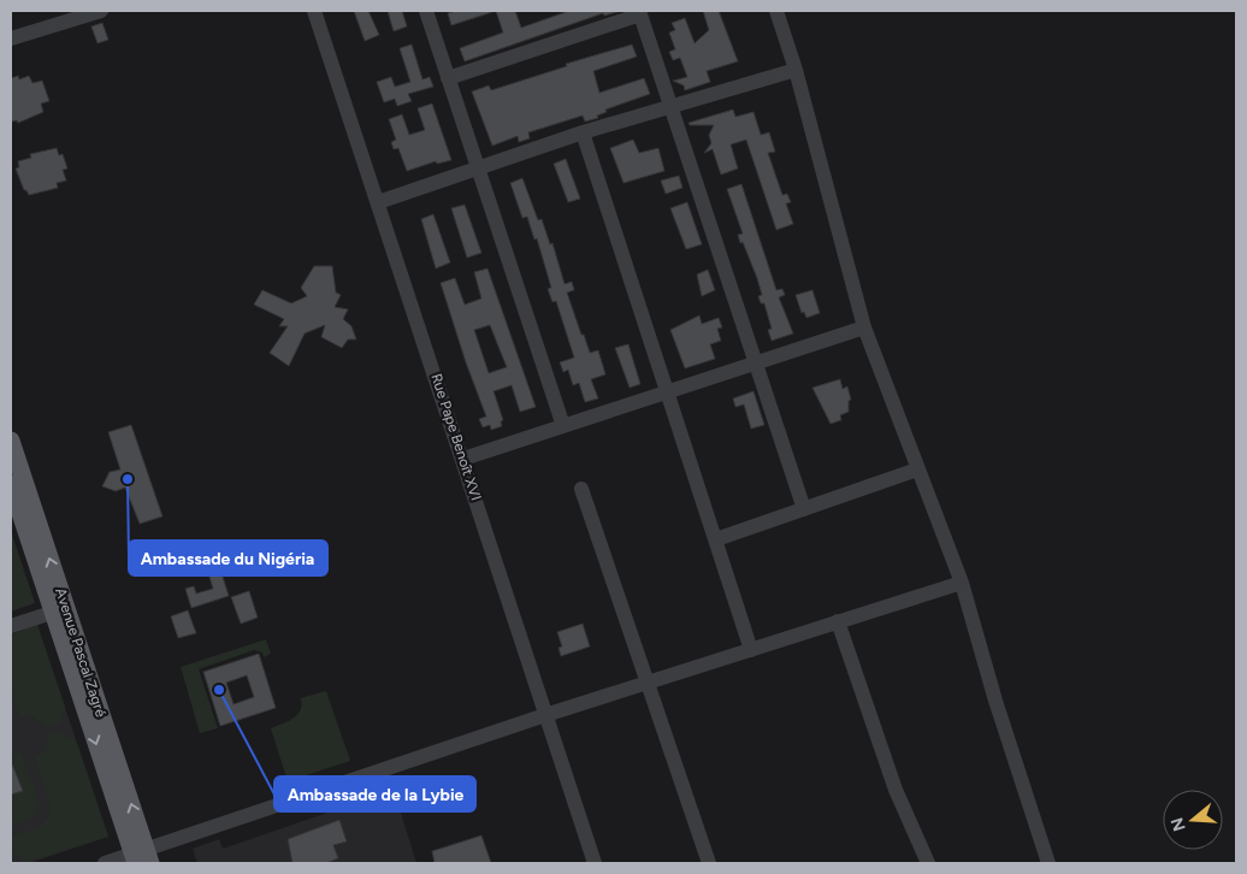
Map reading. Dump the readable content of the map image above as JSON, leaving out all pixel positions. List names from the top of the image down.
{
  "streets": {
    "main road": ["Avenue Pascal Zagré"],
    "street": ["Rue Pape Benoît XVI"]
  },
  "places": ["Ambassade du Nigéria", "Ambassade de la Lybie"],
  "north": "left"
}
